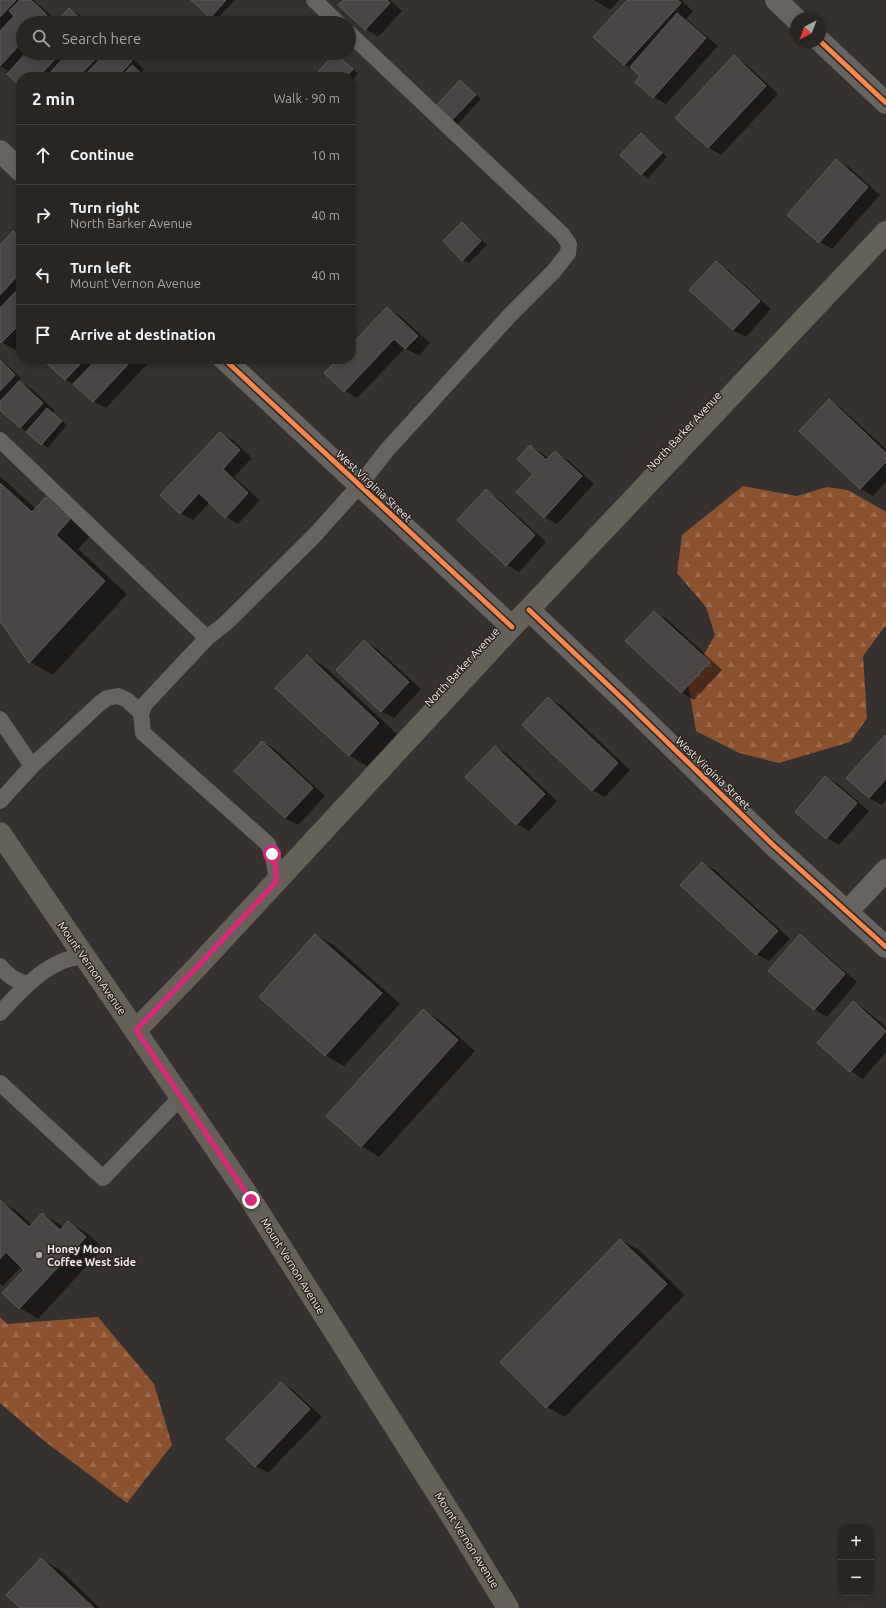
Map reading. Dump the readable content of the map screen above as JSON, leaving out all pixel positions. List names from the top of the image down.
{
  "streets": {
    "main road": ["North Barker Avenue", "Mount Vernon Avenue"],
    "street": ["West Virginia Street"]
  },
  "crossings": [
    ["North Barker Avenue", "West Virginia Street"],
    ["North Barker Avenue", "Mount Vernon Avenue"]
  ],
  "places": ["Honey Moon Coffee West Side"],
  "north": "bottom left",
  "page": {
    "search": "Search here",
    "heading": ["2 min", "Walk · 90 m"],
    "list": [
      ["Continue", "10 m"],
      ["Turn right", "North Barker Avenue", "40 m"],
      ["Turn left", "Mount Vernon Avenue", "40 m"],
      "Arrive at destination"
    ],
    "map_buttons": ["+", "−"]
  }
}
